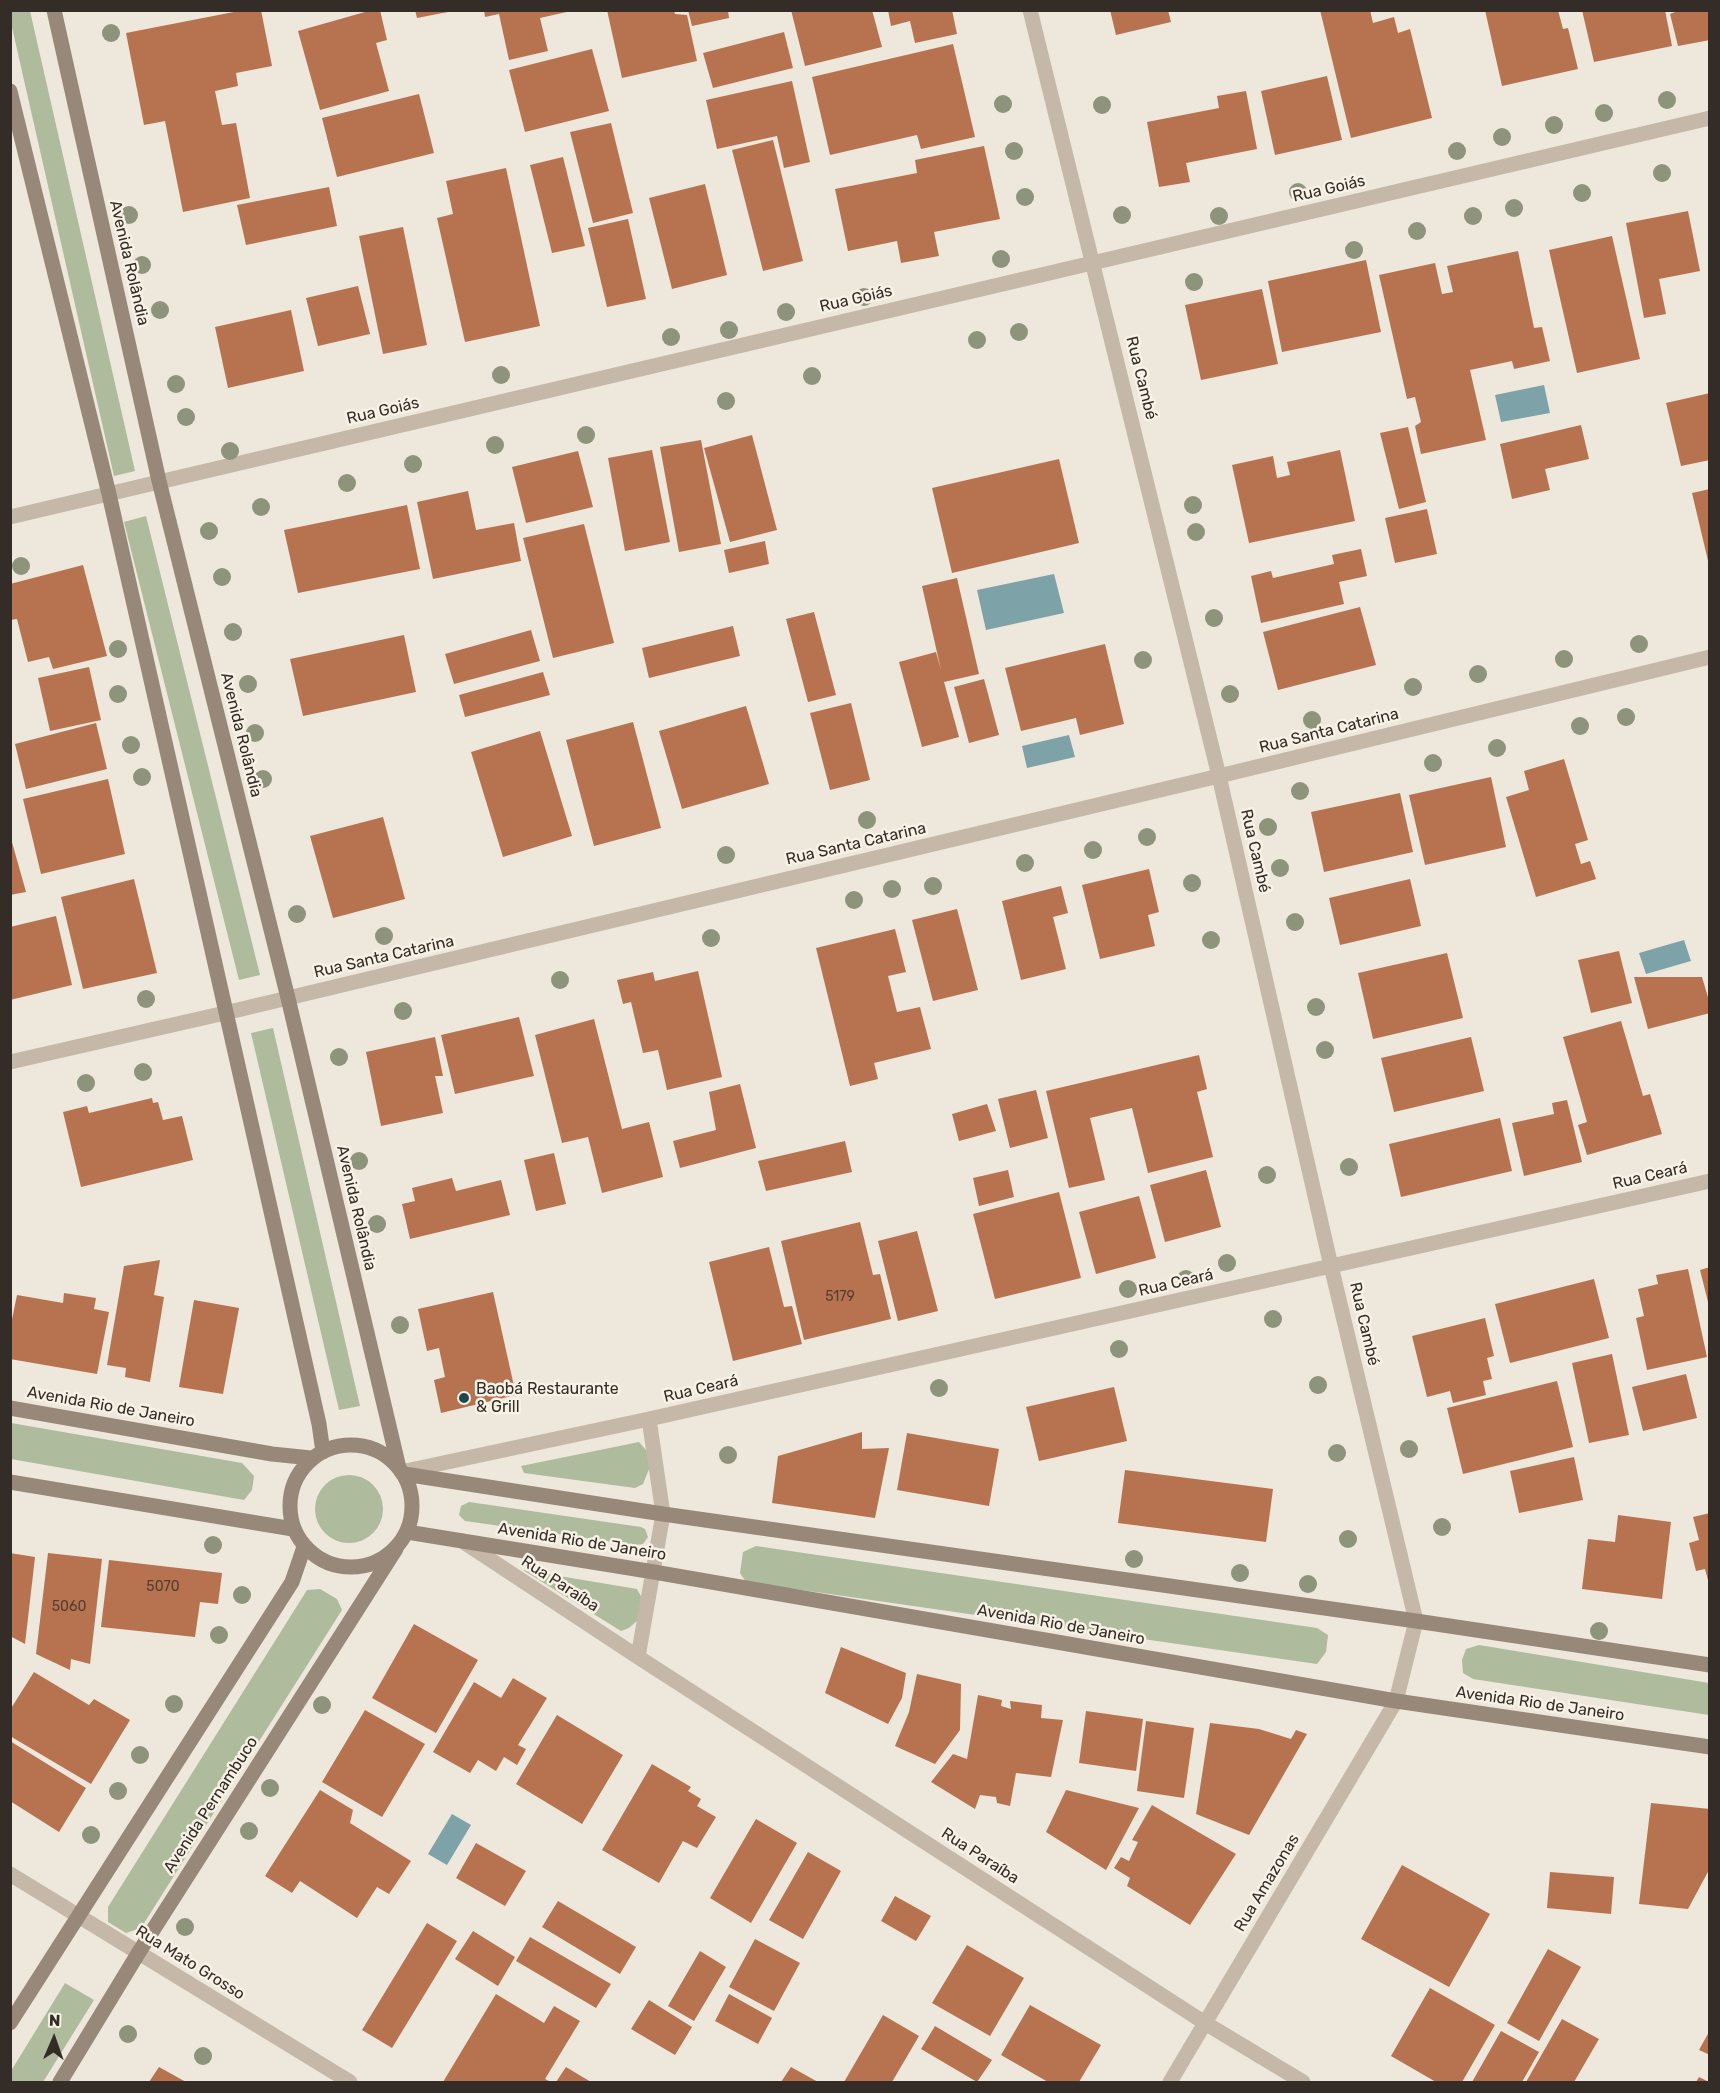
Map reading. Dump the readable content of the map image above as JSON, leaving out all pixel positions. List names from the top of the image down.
{
  "streets": {
    "street": [
      "Rua Goiás",
      "Avenida Rolândia",
      "Rua Cambé",
      "Rua Santa Catarina",
      "Rua Ceará",
      "Avenida Rio de Janeiro",
      "Rua Paraíba",
      "Avenida Pernambuco",
      "Rua Amazonas",
      "Rua Mato Grosso"
    ]
  },
  "crossings": [
    ["Rua Goiás", "Avenida Rolândia"],
    ["Rua Goiás", "Rua Cambé"],
    ["Avenida Rolândia", "Rua Santa Catarina"],
    ["Avenida Rolândia", "Rua Ceará"],
    ["Avenida Rolândia", "Avenida Rio de Janeiro"],
    ["Avenida Rolândia", "Avenida Pernambuco"],
    ["Rua Cambé", "Rua Santa Catarina"],
    ["Rua Cambé", "Rua Ceará"],
    ["Rua Cambé", "Avenida Rio de Janeiro"],
    ["Rua Cambé", "Rua Amazonas"],
    ["Rua Ceará", "Avenida Rio de Janeiro"],
    ["Rua Ceará", "Avenida Pernambuco"],
    ["Avenida Rio de Janeiro", "Rua Paraíba"],
    ["Avenida Rio de Janeiro", "Avenida Pernambuco"],
    ["Avenida Rio de Janeiro", "Rua Amazonas"],
    ["Rua Paraíba", "Rua Amazonas"],
    ["Avenida Pernambuco", "Rua Mato Grosso"]
  ],
  "places": ["Baobá Restaurante & Grill"],
  "house_numbers": ["5179", "5070", "5060"],
  "north": "top"
}
